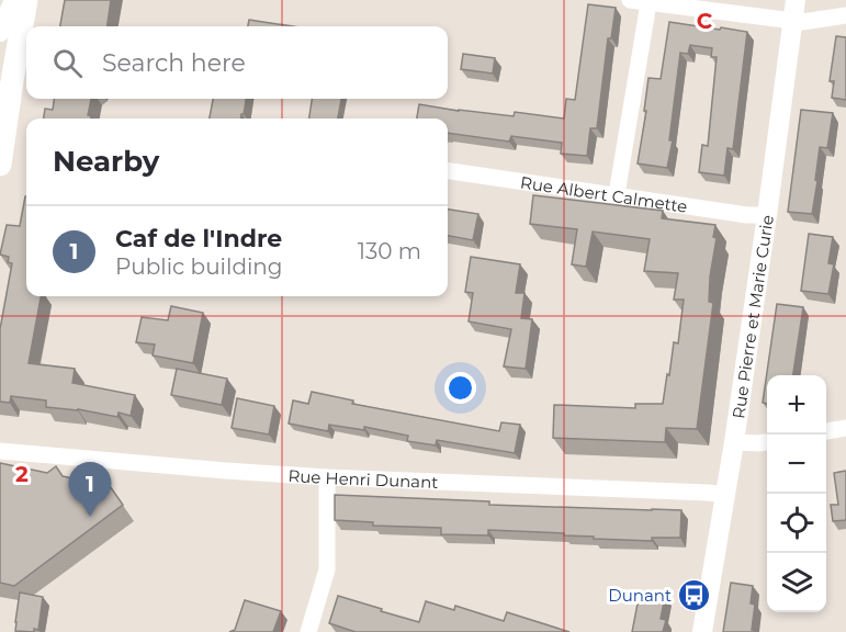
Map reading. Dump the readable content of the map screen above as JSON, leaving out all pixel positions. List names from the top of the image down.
{
  "streets": {
    "street": ["Rue Albert Calmette", "Rue Pierre et Marie Curie", "Rue Henri Dunant"]
  },
  "crossings": [
    ["Rue Albert Calmette", "Rue Pierre et Marie Curie"],
    ["Rue Pierre et Marie Curie", "Rue Henri Dunant"]
  ],
  "places": {
    "bus stop": ["Dunant"]
  },
  "page": {
    "search": "Search here",
    "heading": "Nearby",
    "list": [
      {
        "mark": "1",
        "name": "Caf de l'Indre",
        "note": "Public building",
        "value": "130 m"
      }
    ],
    "map_buttons": ["+", "−"],
    "pins": "1"
  },
  "grid": {
    "columns": ["C"],
    "rows": ["2"]
  }
}
